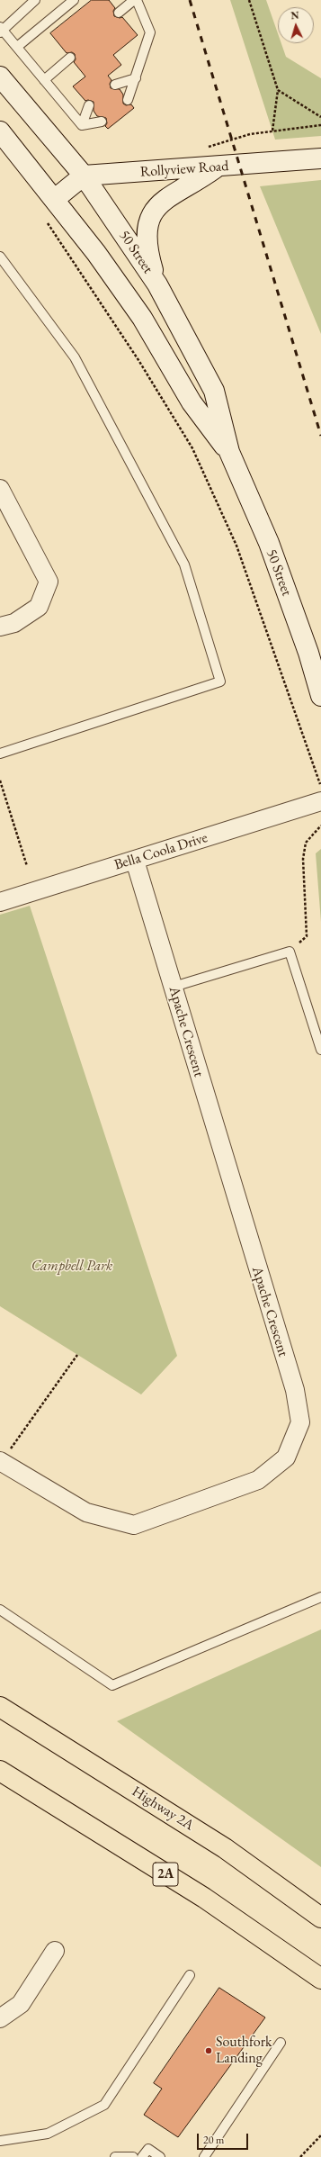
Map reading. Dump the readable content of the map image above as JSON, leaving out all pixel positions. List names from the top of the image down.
{
  "streets": {
    "main road": [
      "Rollyview Road",
      "50 Street",
      "Highway 2A",
      "2A"
    ],
    "street": ["Bella Coola Drive", "Apache Crescent"]
  },
  "crossings": [
    ["Rollyview Road", "50 Street"],
    ["Bella Coola Drive", "Apache Crescent"]
  ],
  "parks": ["Campbell Park"],
  "places": ["Southfork Landing"],
  "scale_bar": "20 m",
  "north": "top"
}
